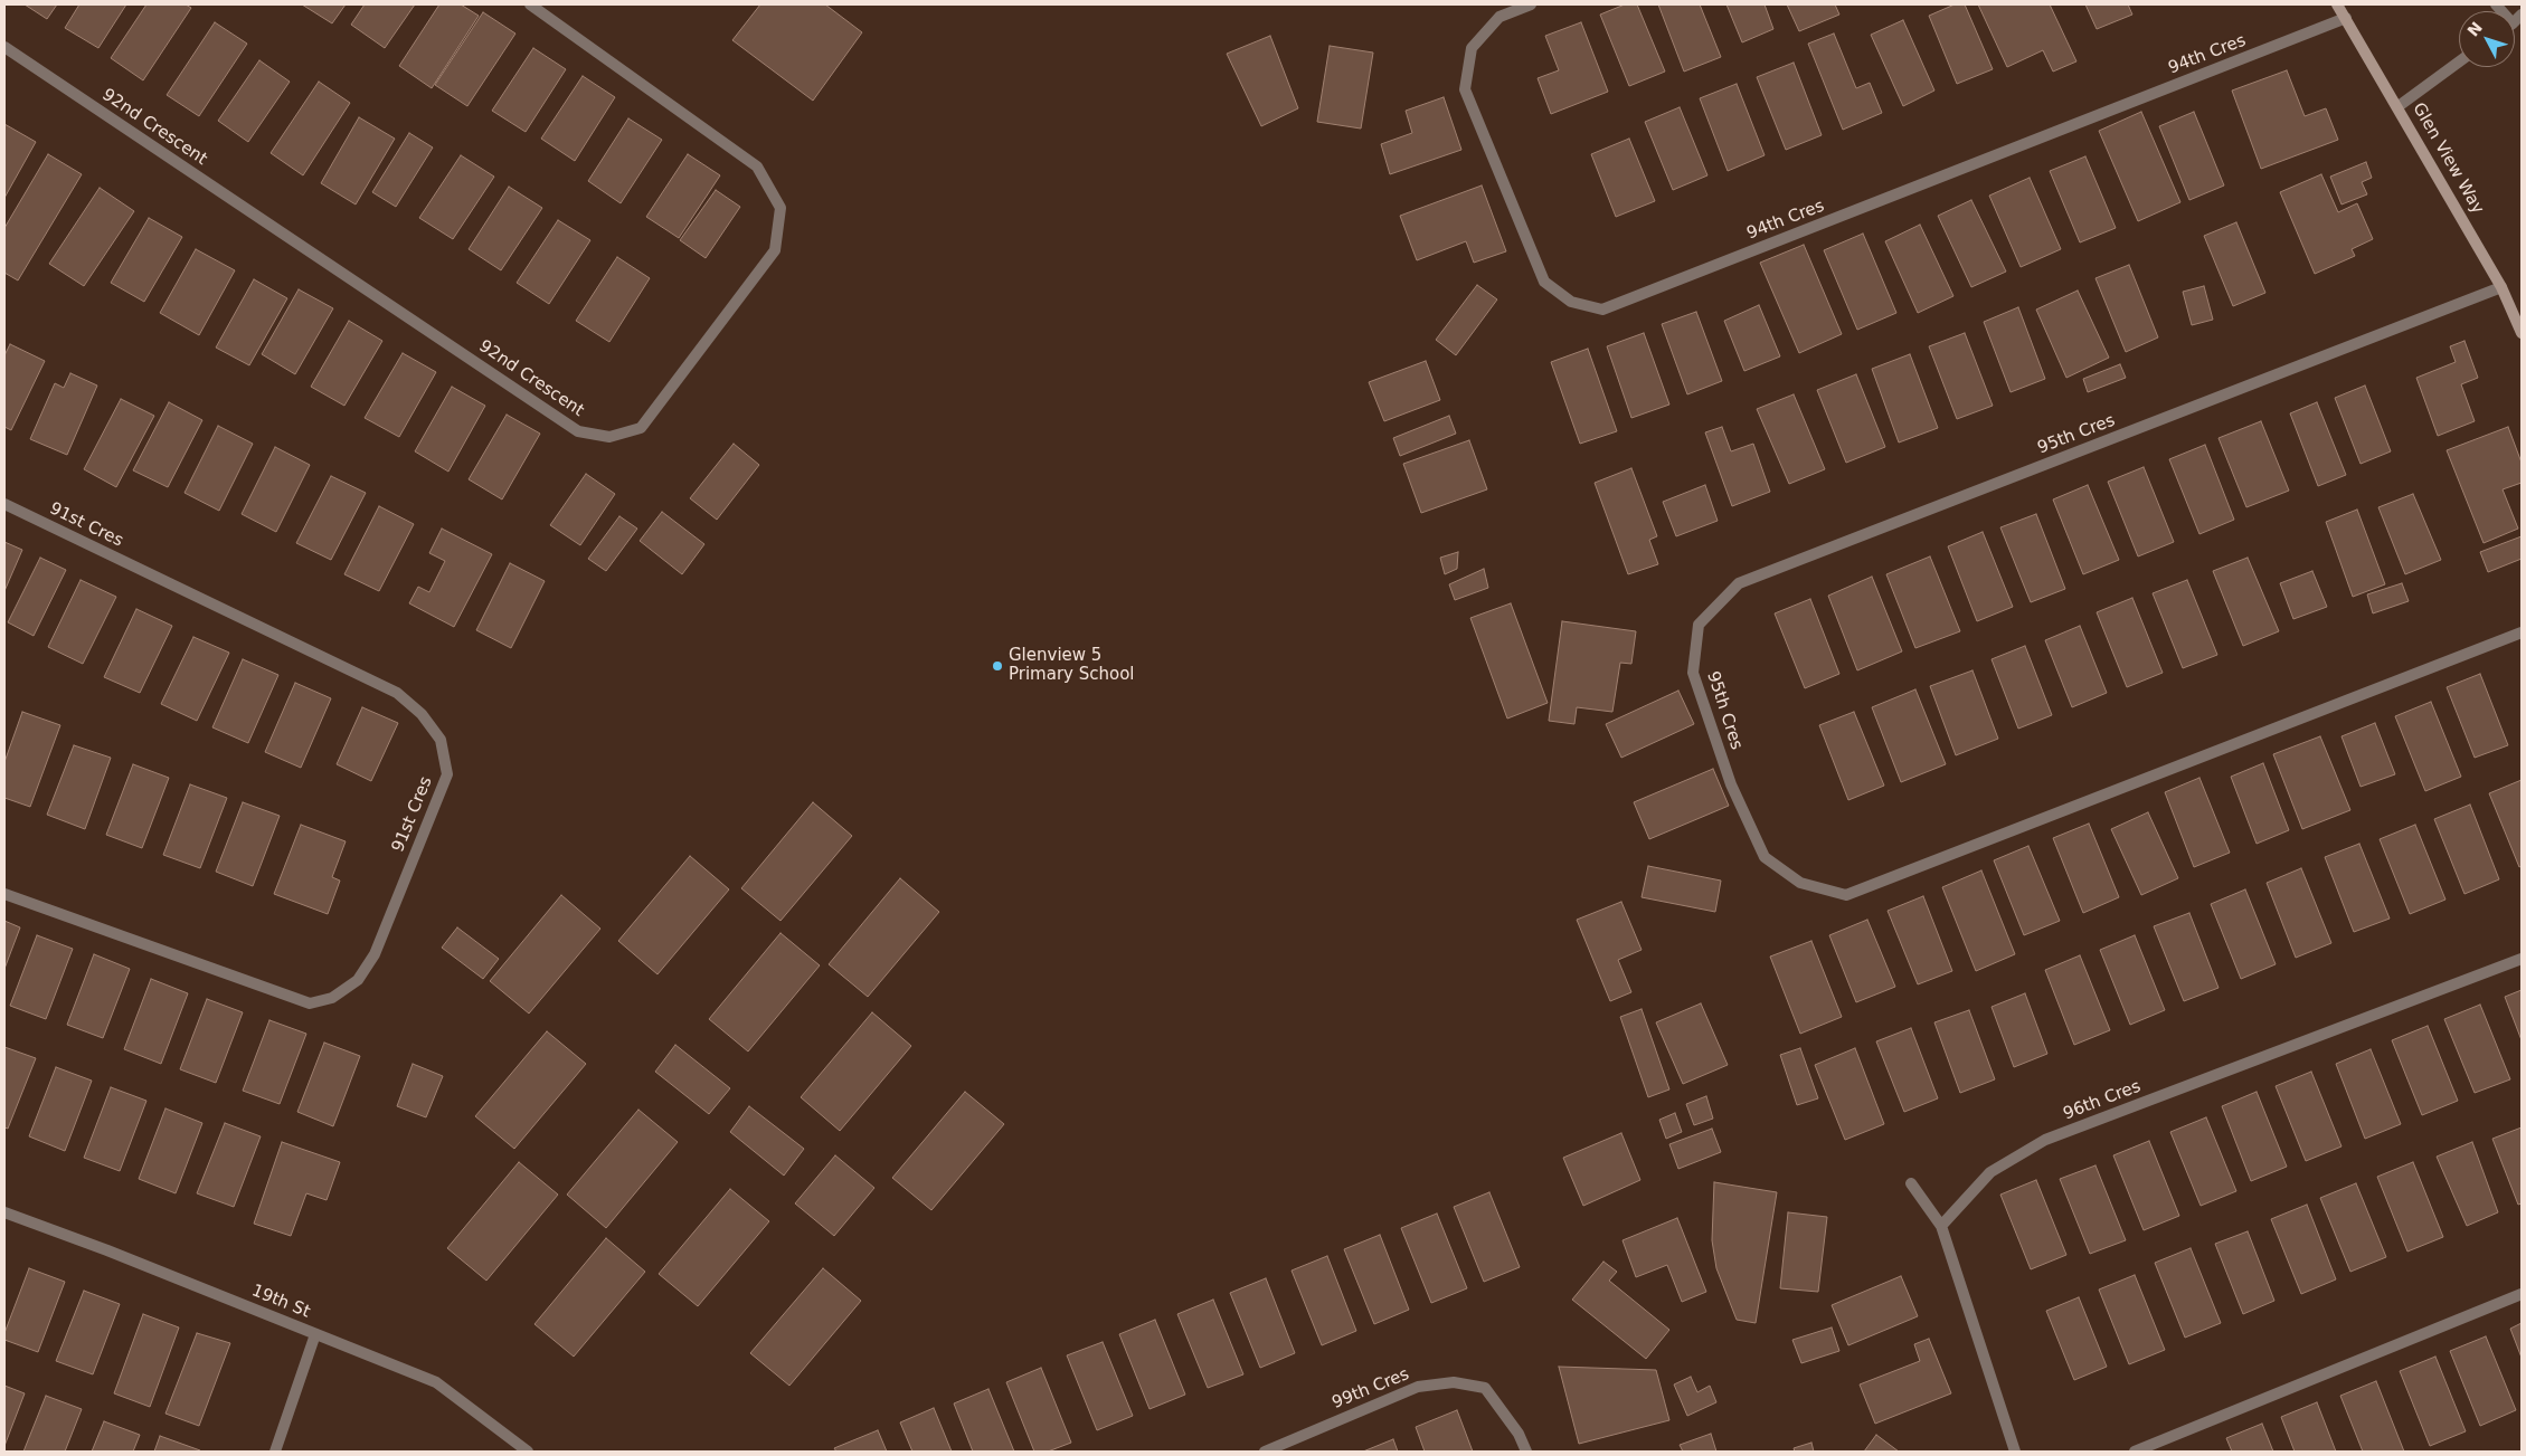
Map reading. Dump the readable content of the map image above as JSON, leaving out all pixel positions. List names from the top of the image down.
{
  "streets": {
    "street": [
      "94th Cres",
      "92nd Crescent",
      "Glen View Way",
      "95th Cres",
      "91st Cres",
      "96th Cres",
      "19th St",
      "99th Cres"
    ]
  },
  "crossings": [
    ["94th Cres", "Glen View Way"],
    ["Glen View Way", "95th Cres"]
  ],
  "places": ["Glenview 5 Primary School"],
  "north": "top left"
}
